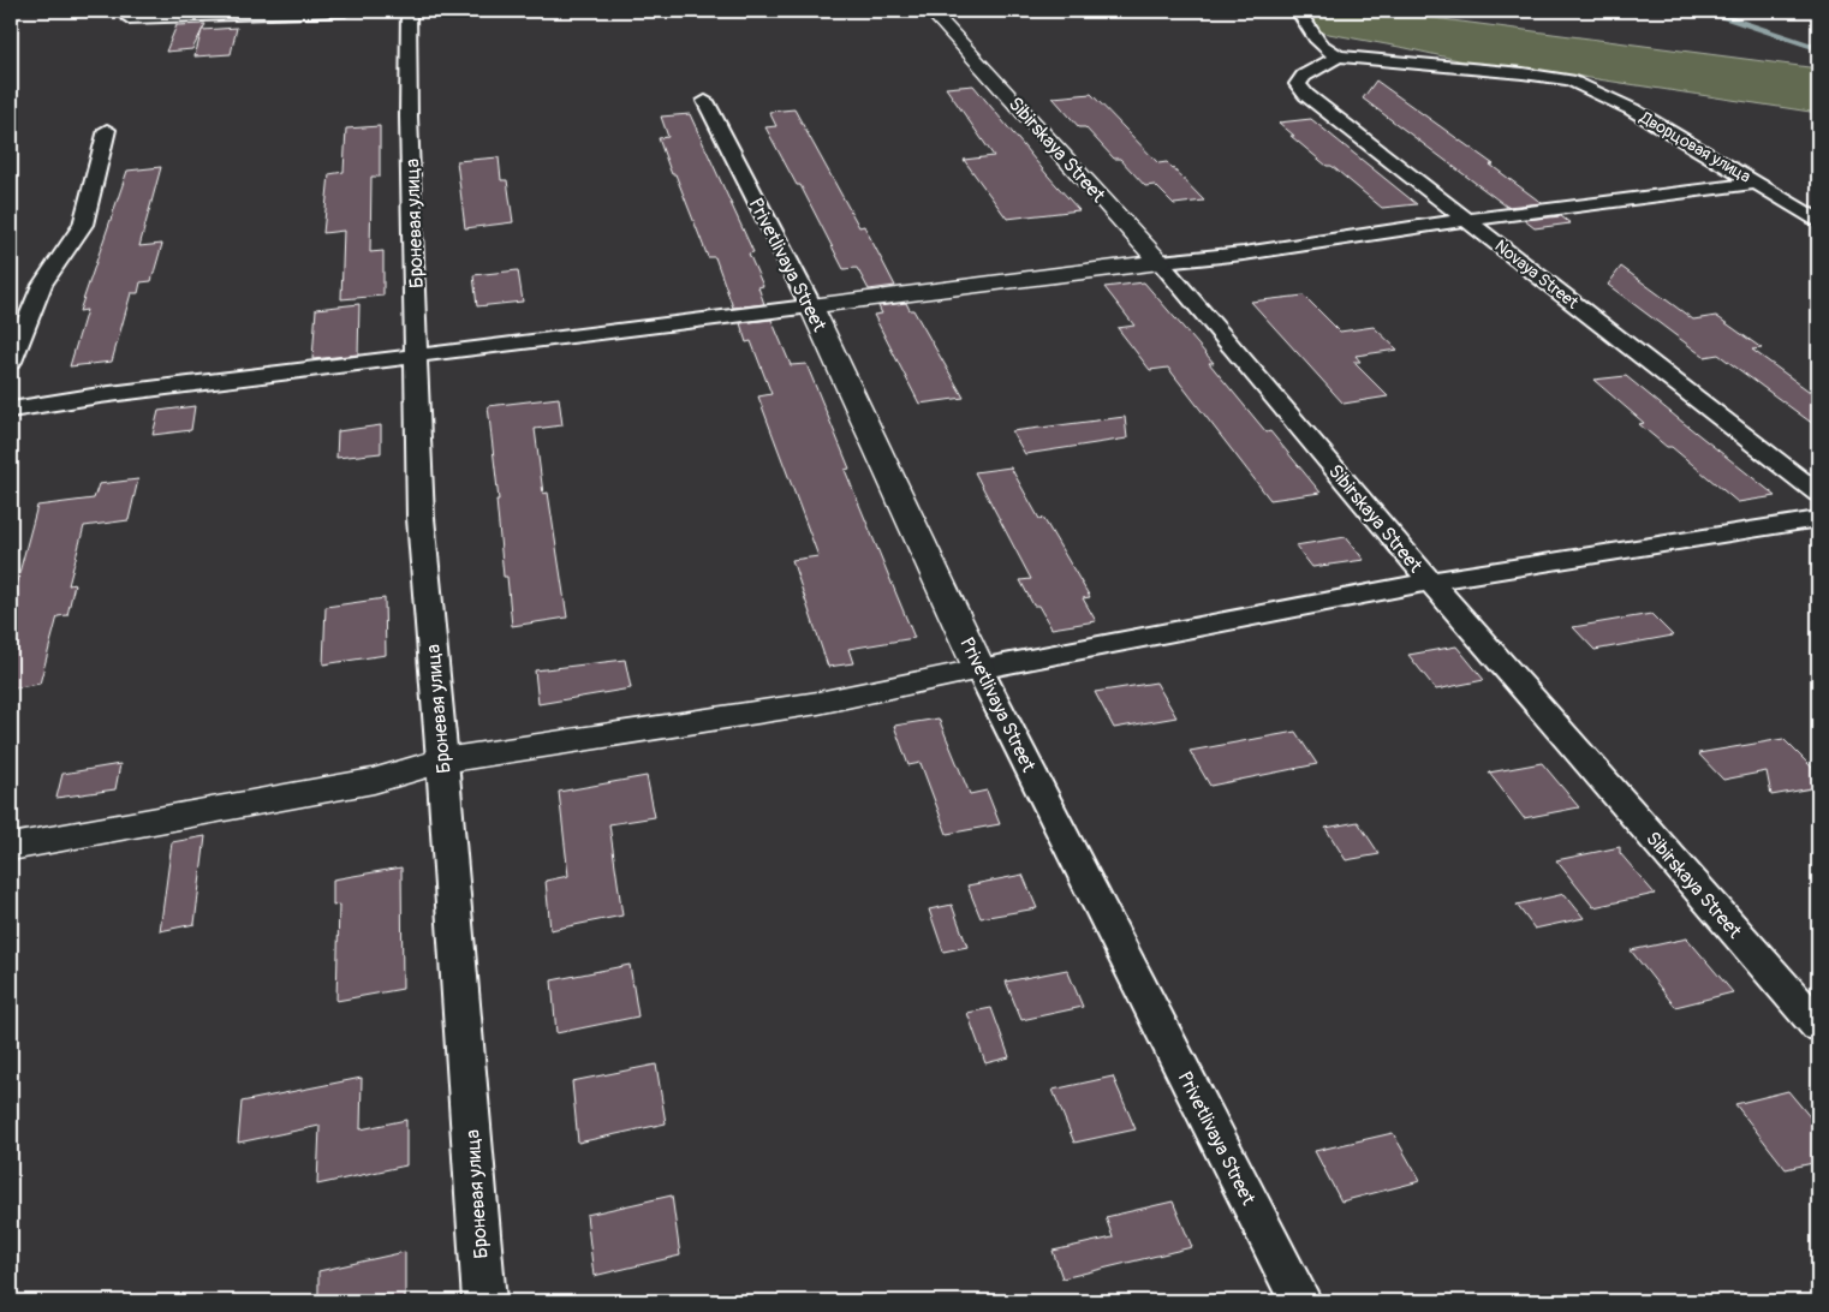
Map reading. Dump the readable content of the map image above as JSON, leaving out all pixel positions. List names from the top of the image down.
{
  "streets": {
    "street": [
      "Дворцовая улица",
      "Sibirskaya Street",
      "Броневая улица",
      "Privetlivaya Street",
      "Novaya Street"
    ]
  },
  "crossings": [
    ["Дворцовая улица", "Novaya Street"]
  ]
}
